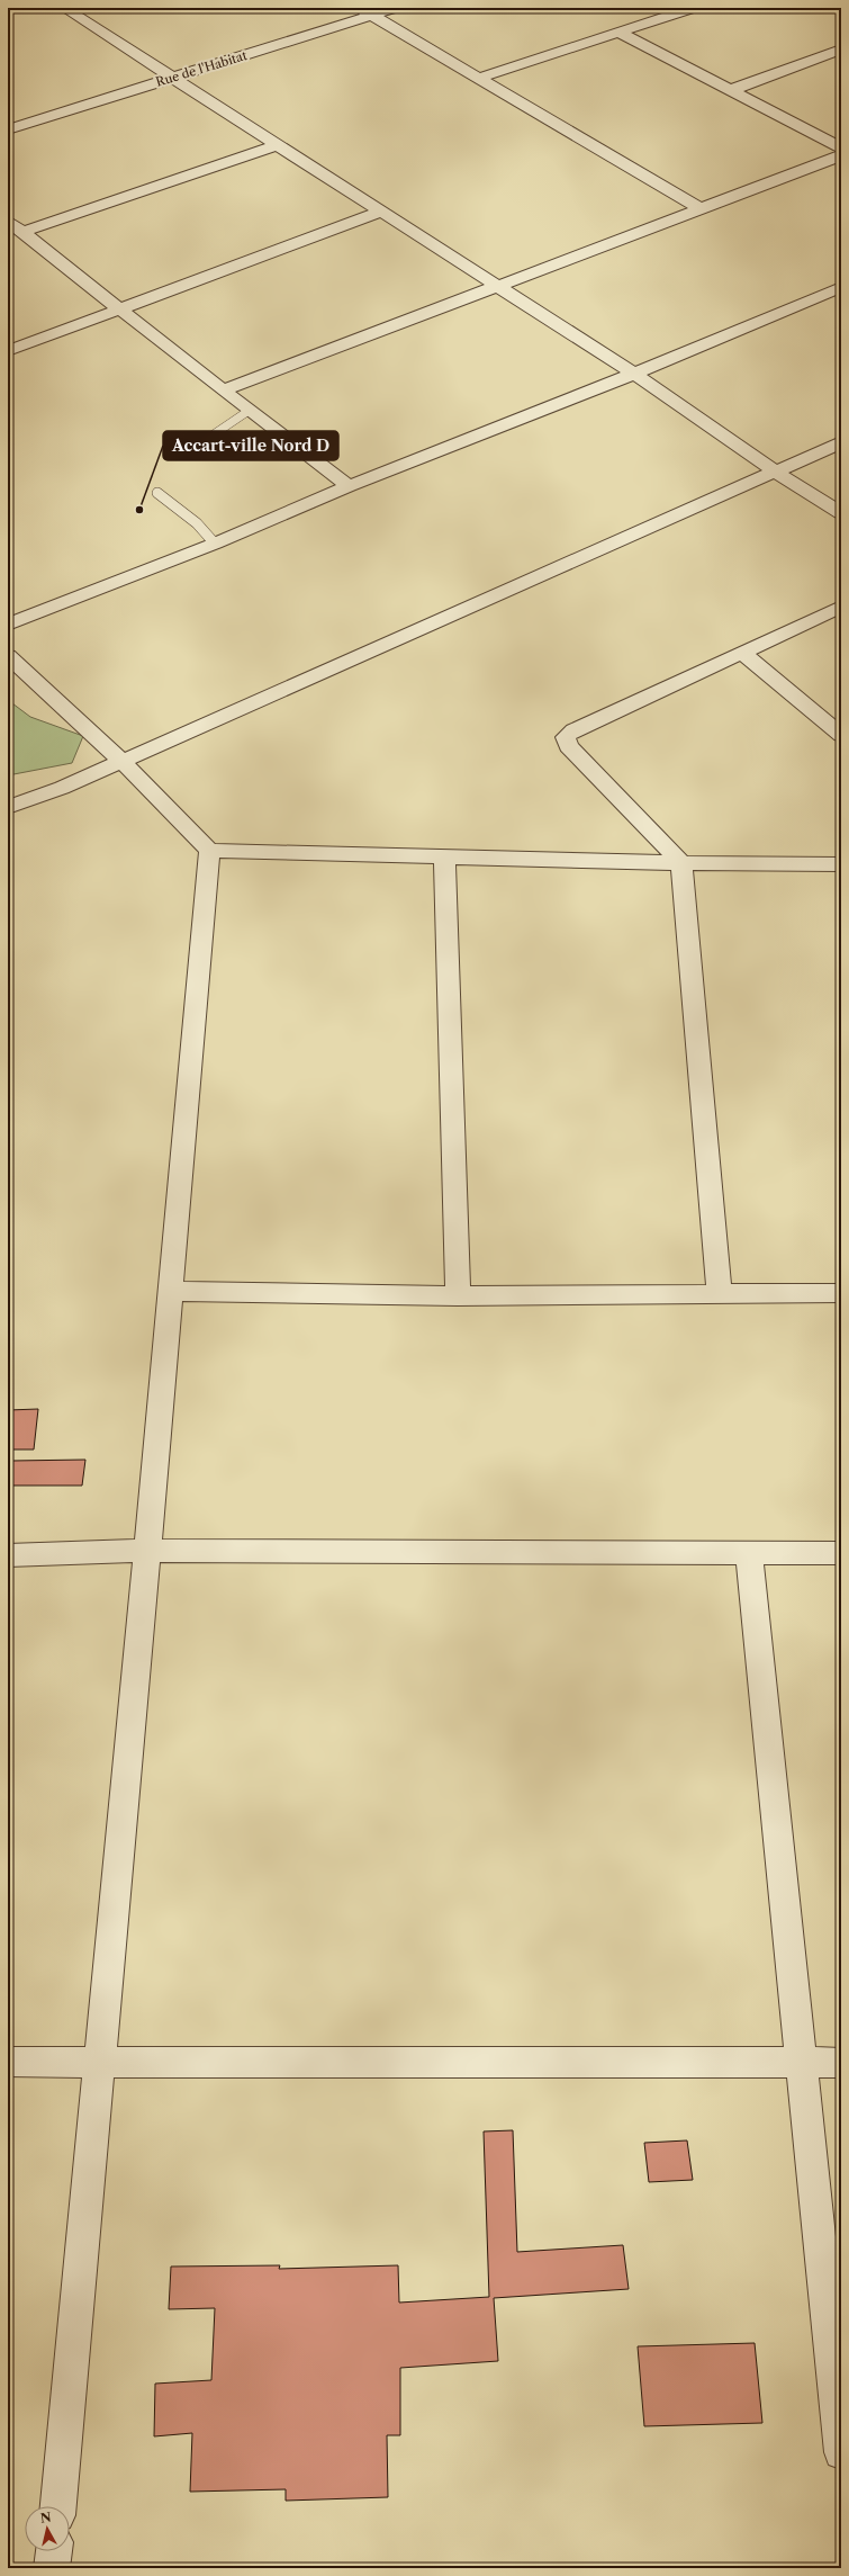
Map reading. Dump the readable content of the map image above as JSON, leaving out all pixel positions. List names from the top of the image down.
{
  "streets": {
    "street": ["Rue de l'Habitat"]
  },
  "places": ["Accart-ville Nord D"],
  "north": "top"
}
